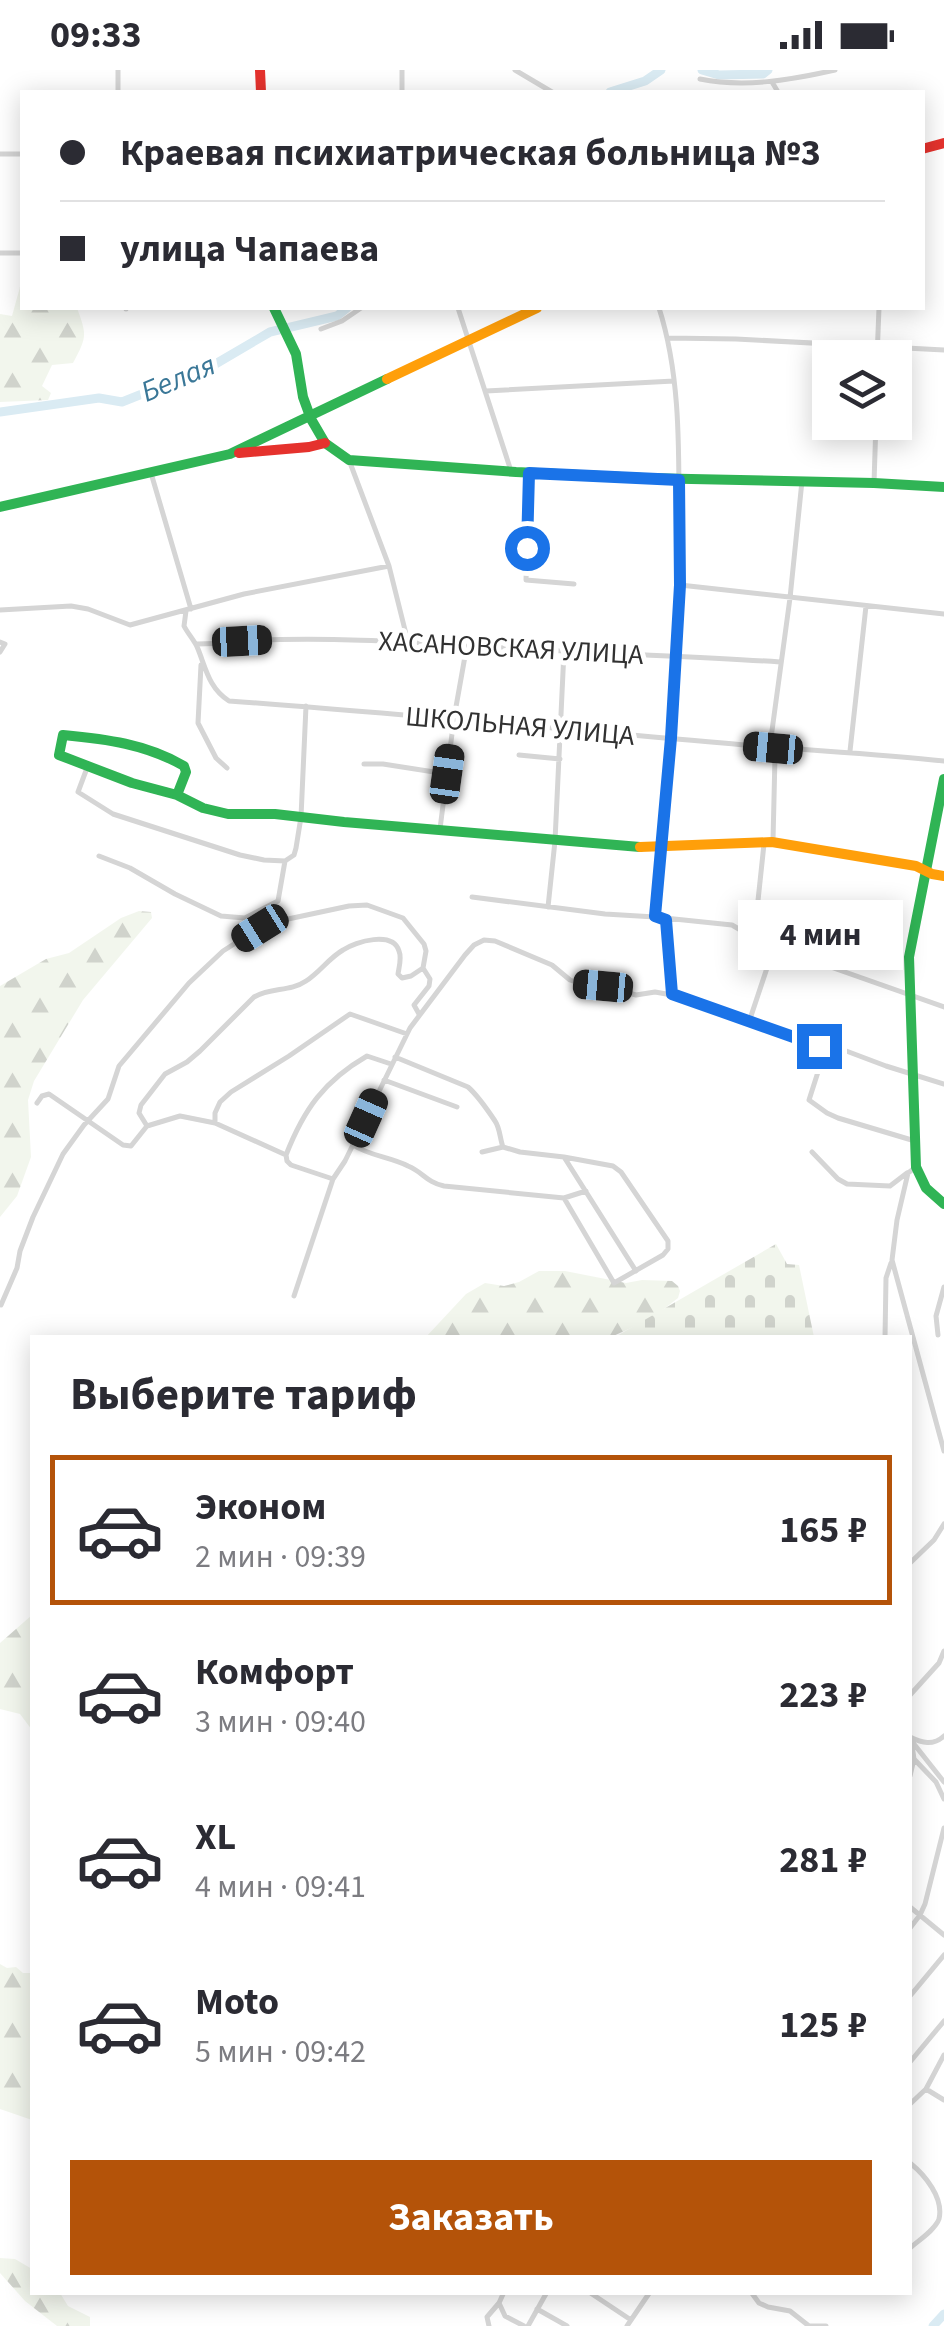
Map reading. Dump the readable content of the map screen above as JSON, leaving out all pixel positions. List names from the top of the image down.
{
  "streets": {
    "street": ["ХАСАНОВСКАЯ УЛИЦА", "ШКОЛЬНАЯ УЛИЦА"]
  },
  "water": ["Белая"],
  "page": {
    "status": "09:33",
    "banner": ["Краевая психиатрическая больница №3", "улица Чапаева"],
    "bubble": "4 мин",
    "heading": "Выберите тариф",
    "list": [
      {
        "name": "Эконом",
        "note": "2 мин · 09:39",
        "value": "165 ₽"
      },
      {
        "name": "Комфорт",
        "note": "3 мин · 09:40",
        "value": "223 ₽"
      },
      {
        "name": "XL",
        "note": "4 мин · 09:41",
        "value": "281 ₽"
      },
      {
        "name": "Moto",
        "note": "5 мин · 09:42",
        "value": "125 ₽"
      }
    ],
    "buttons": "Заказать"
  }
}
